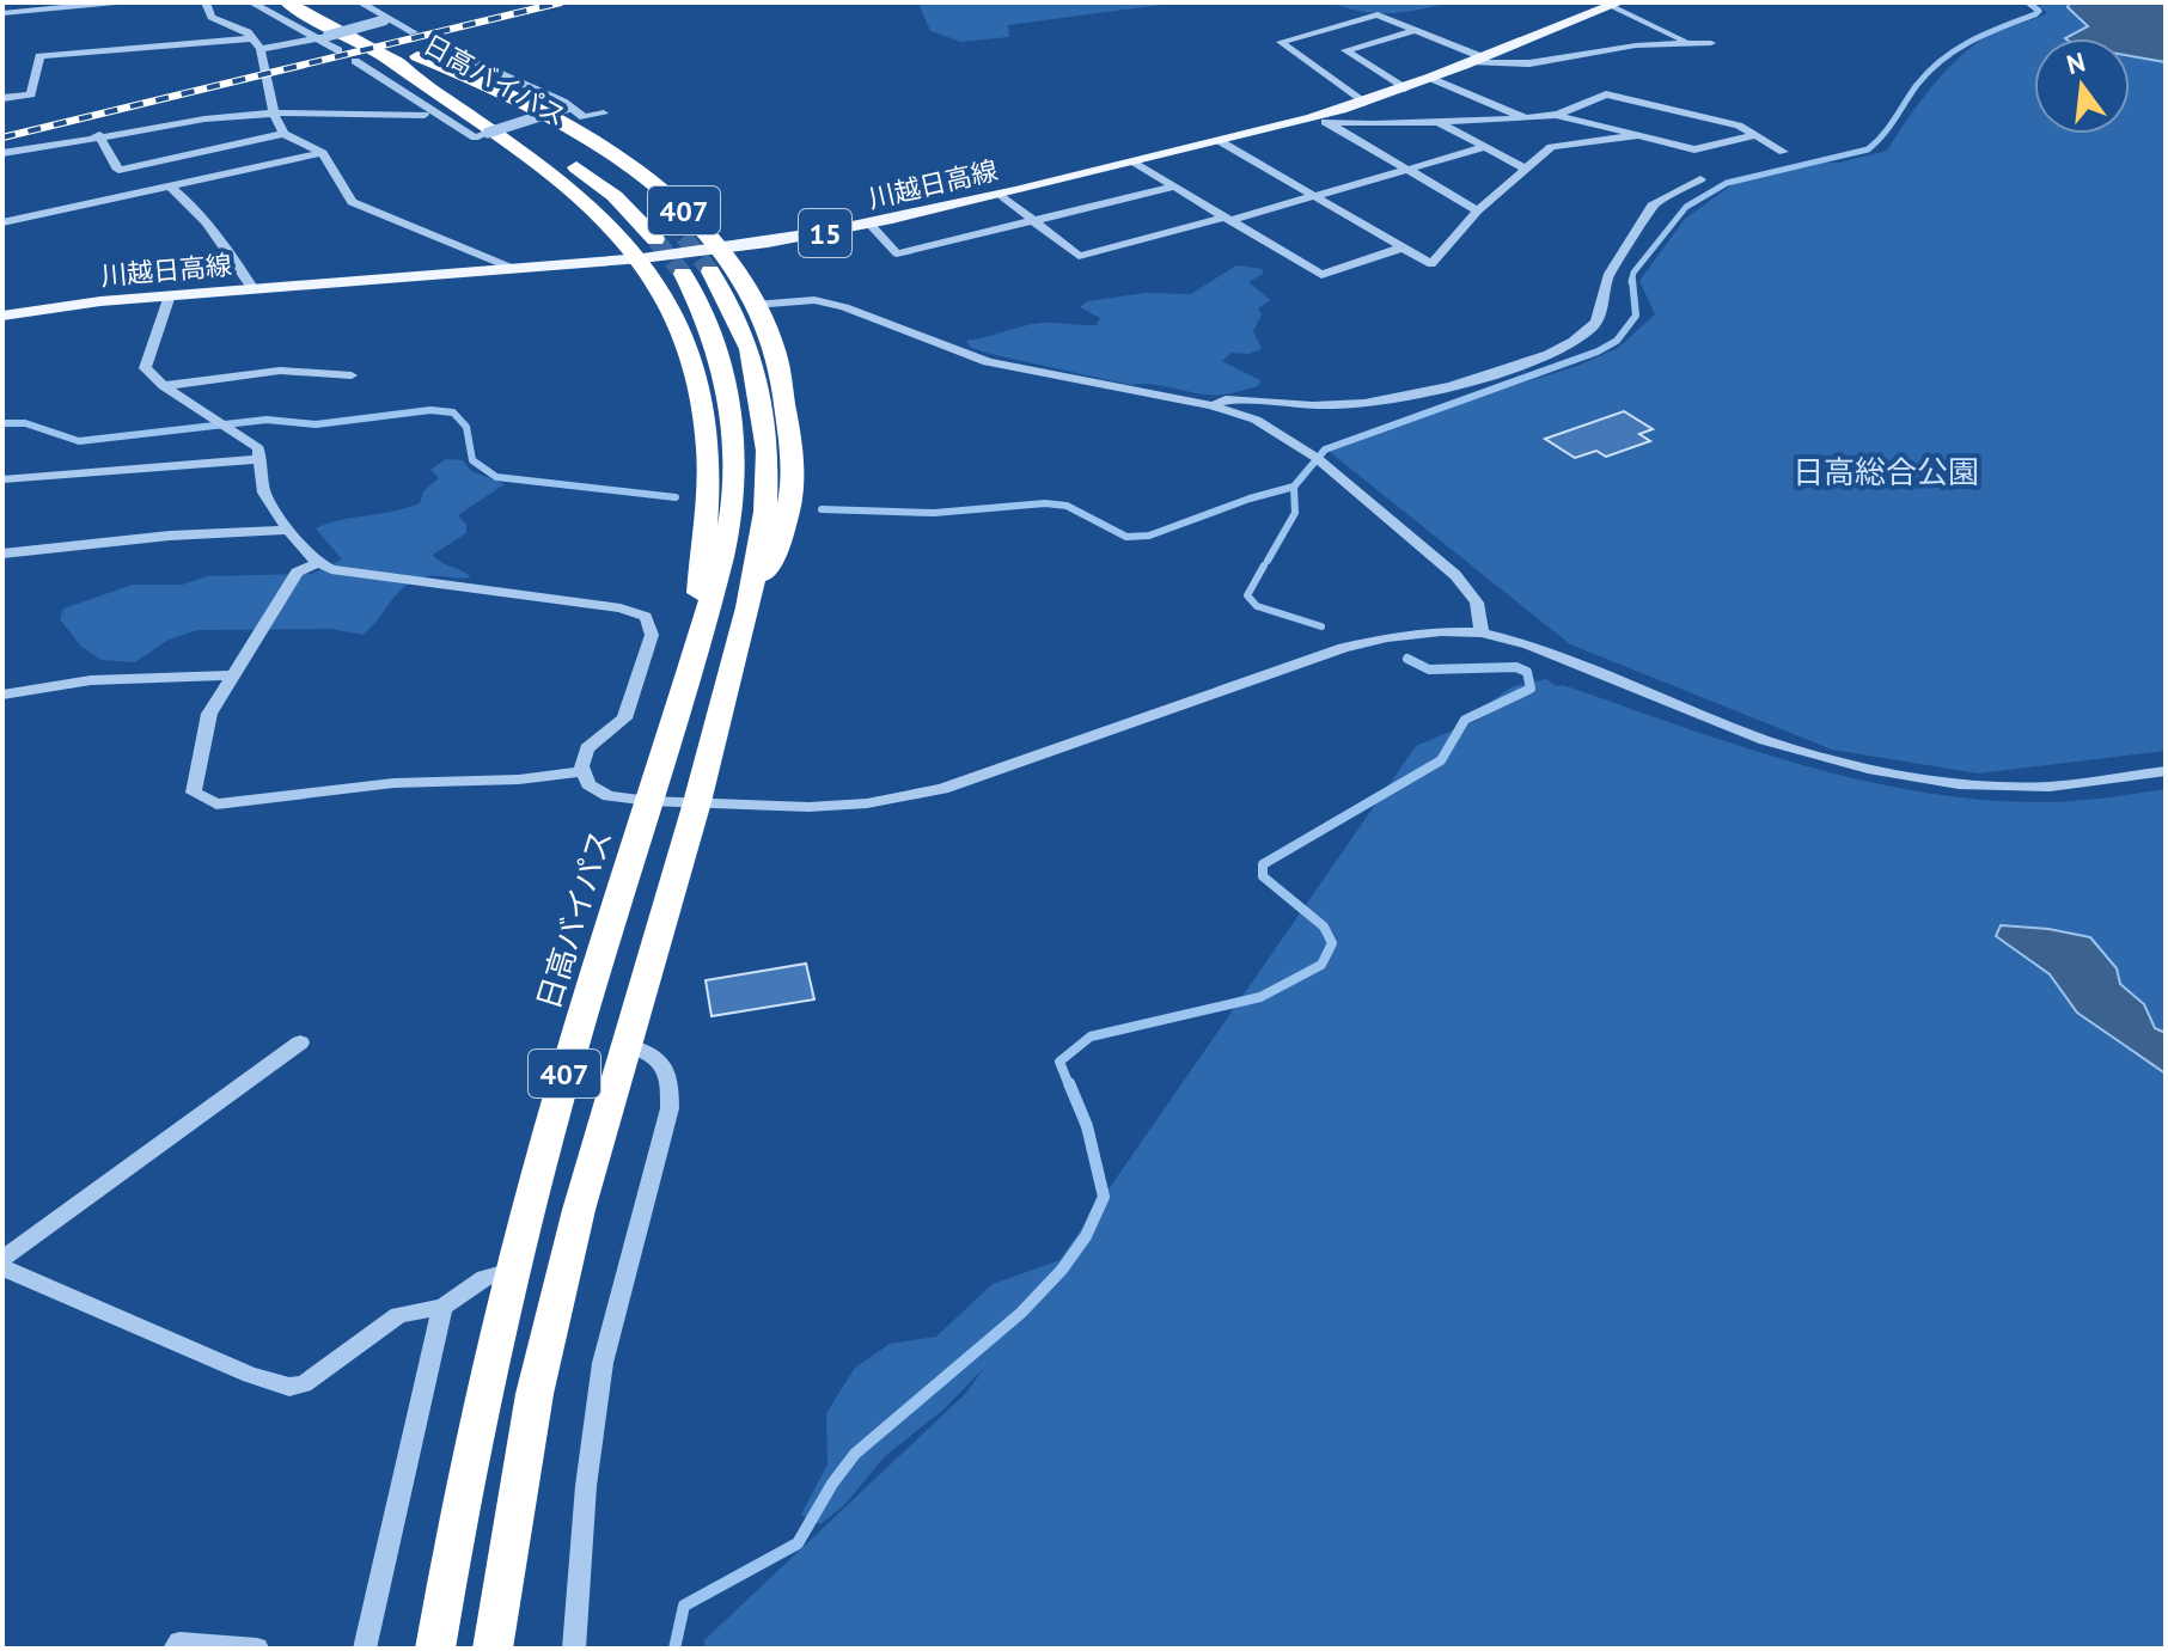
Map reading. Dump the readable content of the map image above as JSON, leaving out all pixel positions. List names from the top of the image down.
{
  "streets": {
    "highway": ["日高バイパス", "407"],
    "main road": ["川越日高線", "15"]
  },
  "crossings": [
    ["日高バイパス", "407"],
    ["川越日高線", "407"]
  ],
  "parks": ["日高総合公園"],
  "north": "top"
}
